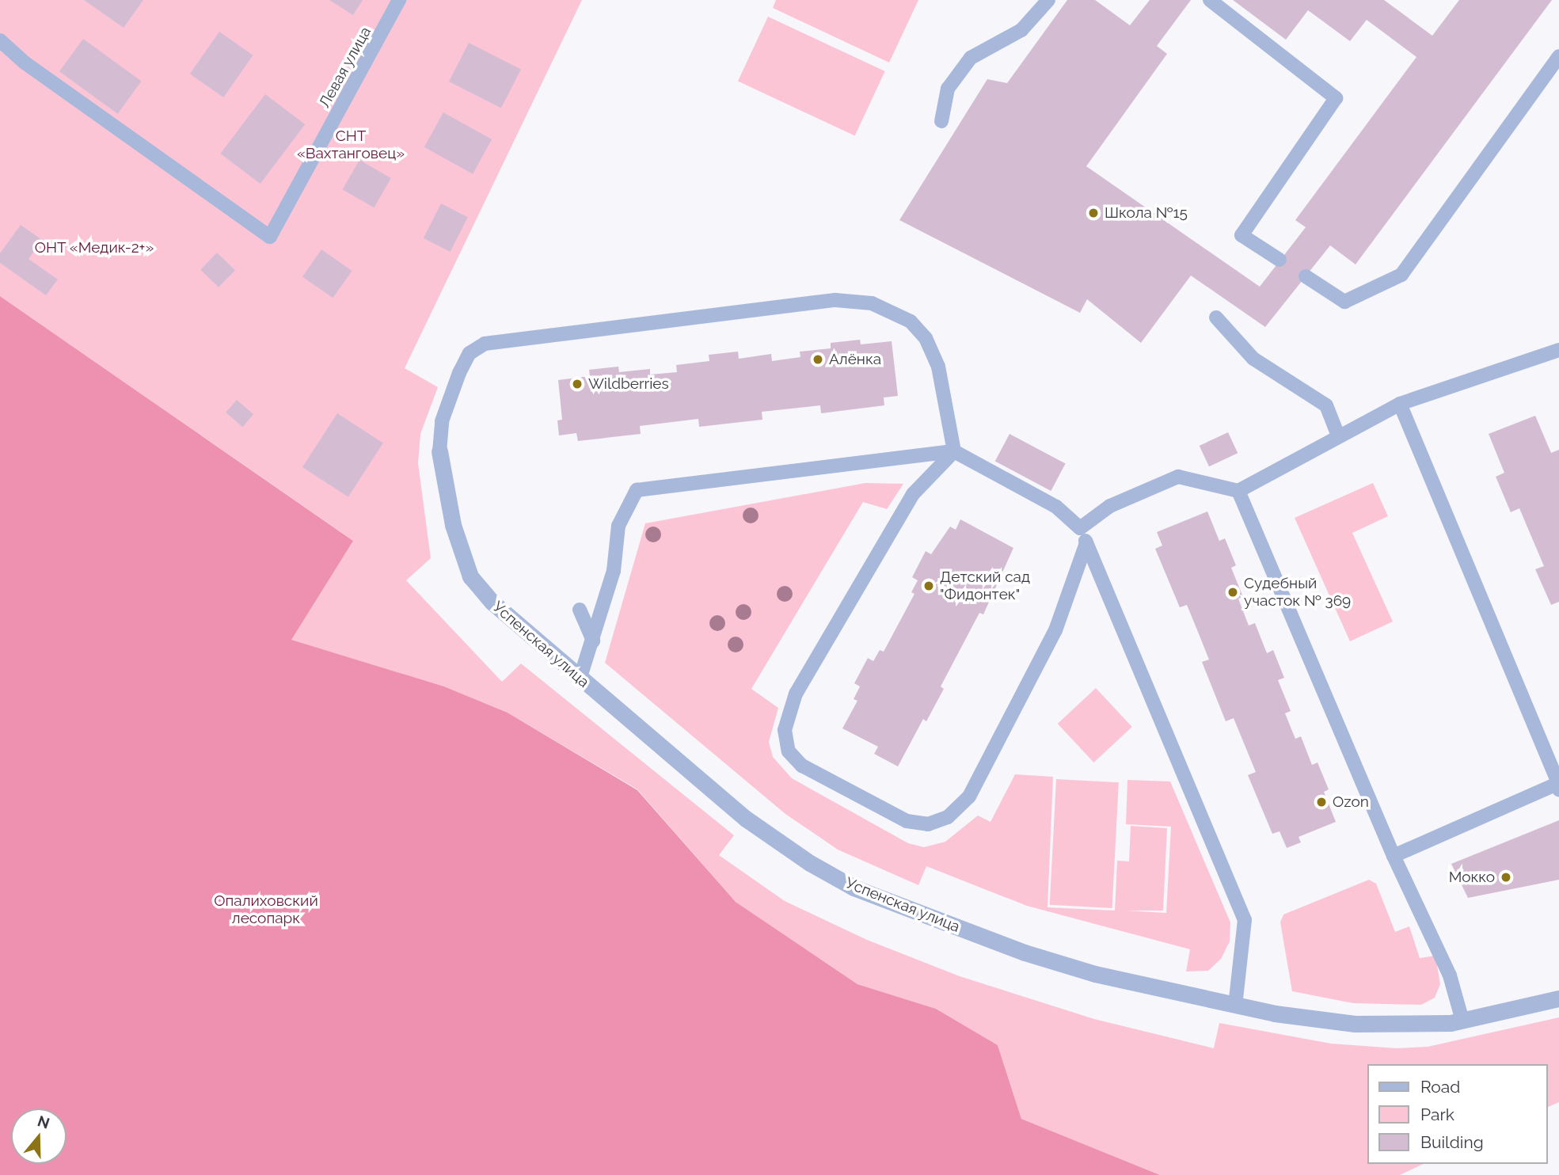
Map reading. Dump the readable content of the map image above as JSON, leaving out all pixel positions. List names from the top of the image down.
{
  "streets": {
    "street": ["Успенская улица"],
    "lane": ["Левая улица"]
  },
  "parks": ["СНТ «Вахтанговец»", "ОНТ «Медик-2+»", "Опалиховский лесопарк"],
  "places": [
    "Школа №15",
    "Алёнка",
    "Wildberries",
    "Детский сад \"Фидонтек\"",
    "Судебный участок № 369",
    "Ozon",
    "Мокко"
  ],
  "legend": ["Road", "Park", "Building"],
  "north": "top"
}
